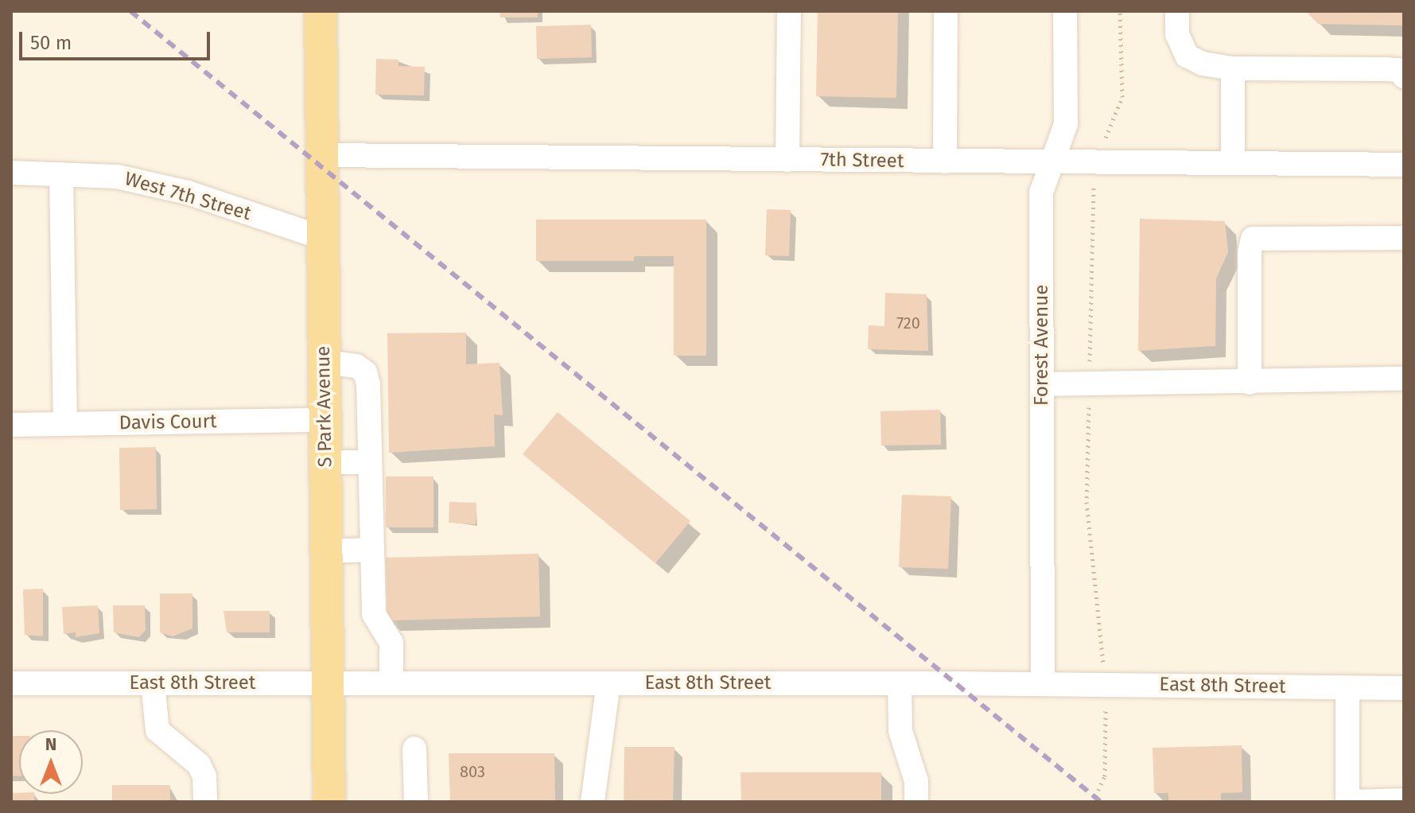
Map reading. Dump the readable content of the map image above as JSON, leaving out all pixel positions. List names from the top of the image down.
{
  "streets": {
    "main road": ["S Park Avenue"],
    "street": [
      "7th Street",
      "West 7th Street",
      "Forest Avenue",
      "Davis Court",
      "East 8th Street"
    ]
  },
  "crossings": [
    ["7th Street", "Forest Avenue"],
    ["7th Street", "S Park Avenue"],
    ["West 7th Street", "S Park Avenue"],
    ["Forest Avenue", "East 8th Street"],
    ["S Park Avenue", "Davis Court"],
    ["S Park Avenue", "East 8th Street"]
  ],
  "house_numbers": ["720", "803"],
  "scale_bar": "50 m",
  "north": "top"
}
